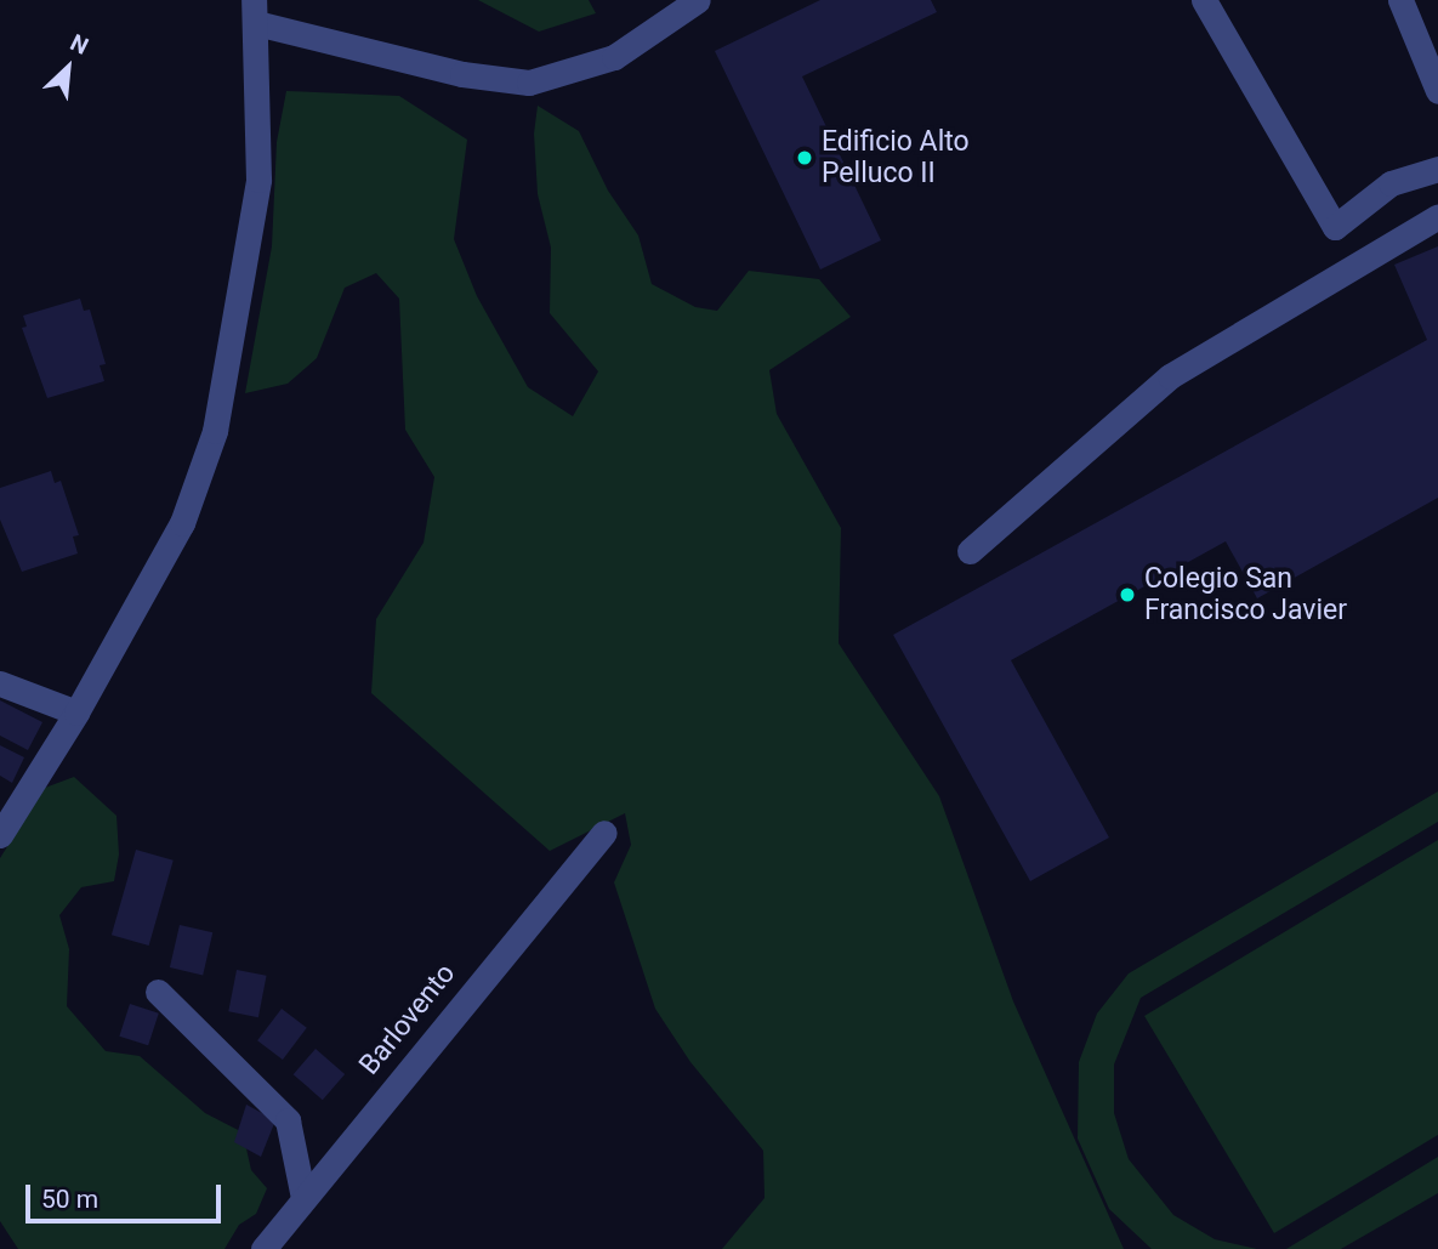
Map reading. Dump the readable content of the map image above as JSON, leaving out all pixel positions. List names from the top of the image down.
{
  "streets": {
    "street": ["Barlovento"]
  },
  "places": ["Edificio Alto Pelluco II", "Colegio San Francisco Javier"],
  "scale_bar": "50 m",
  "north": "top right"
}
